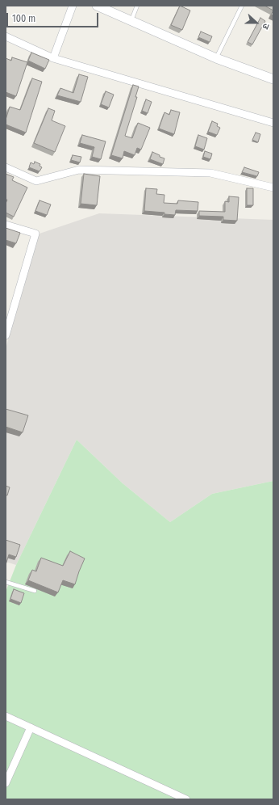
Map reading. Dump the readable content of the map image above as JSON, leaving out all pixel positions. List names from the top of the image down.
{
  "scale_bar": "100 m",
  "north": "right"
}
